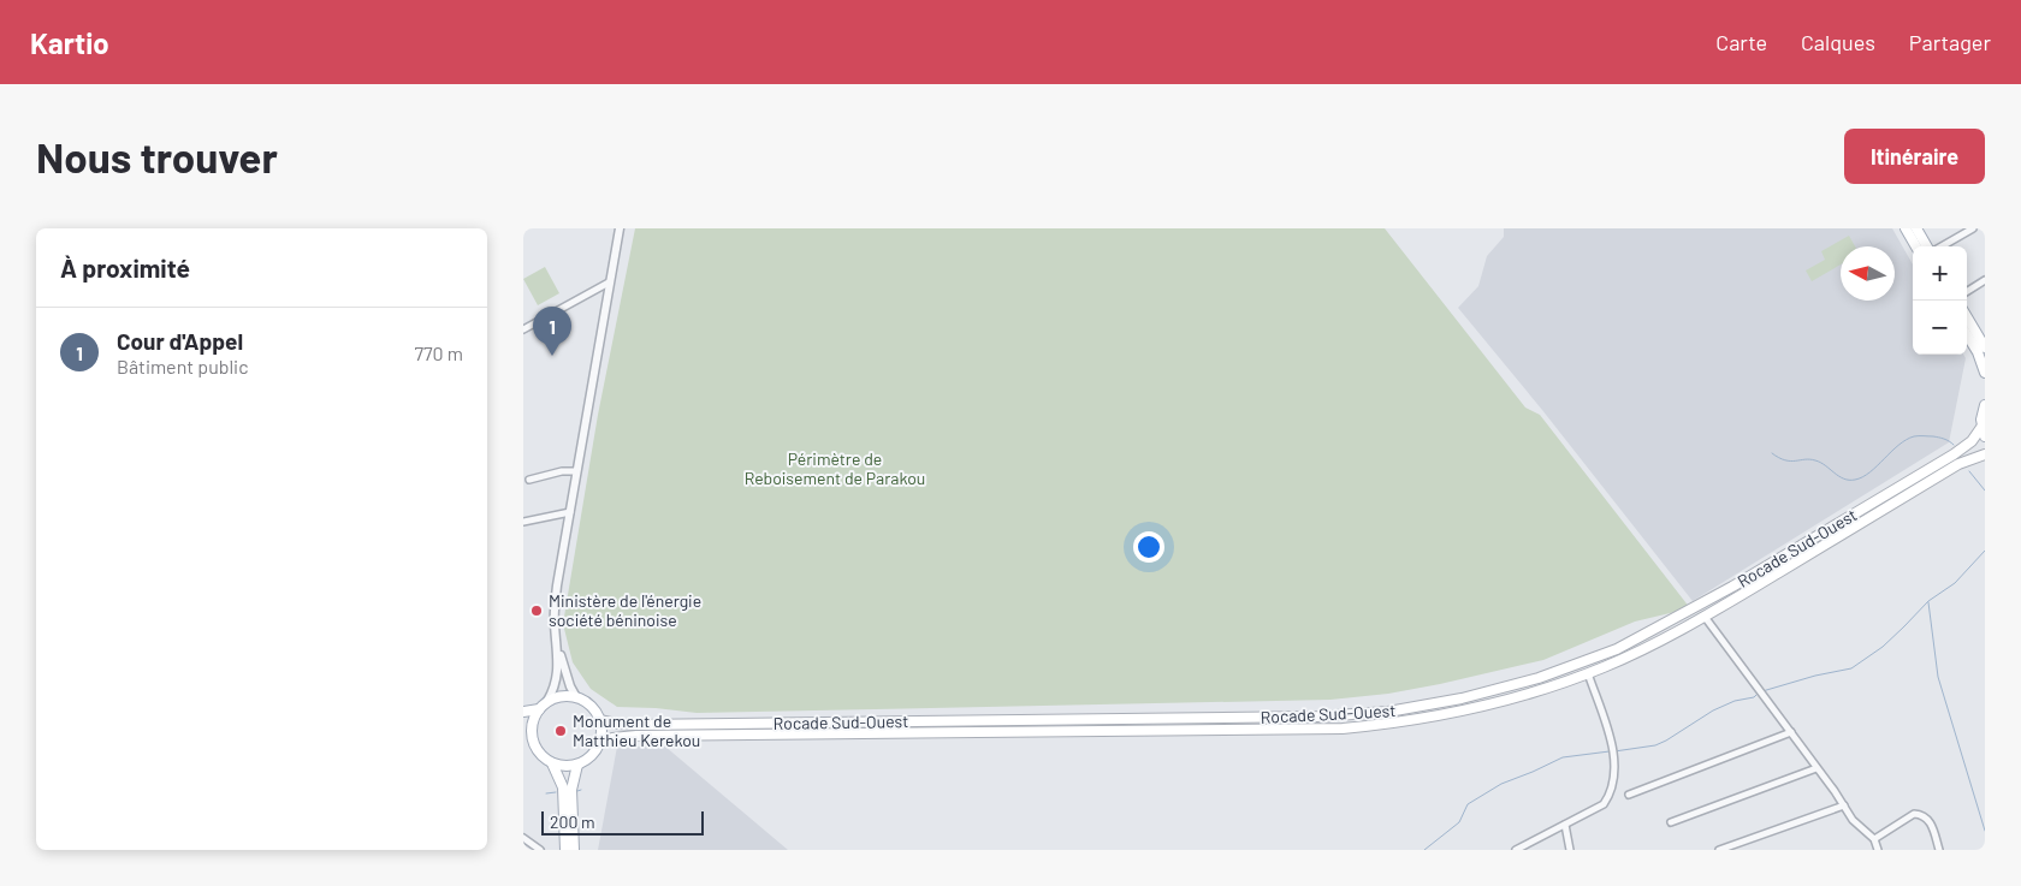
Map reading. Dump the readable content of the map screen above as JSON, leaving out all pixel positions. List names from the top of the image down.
{
  "streets": {
    "main road": ["Rocade Sud-Ouest"]
  },
  "parks": ["Périmètre de Reboisement de Parakou"],
  "places": ["Ministère de l'énergie société béninoise", "Monument de Matthieu Kerekou"],
  "scale_bar": "200 m",
  "north": "left",
  "page": {
    "header": "Kartio",
    "nav": ["Carte", "Calques", "Partager"],
    "buttons": "Itinéraire",
    "title": "Nous trouver",
    "heading": "À proximité",
    "map_buttons": ["+", "−"],
    "list": [
      {
        "mark": "1",
        "name": "Cour d'Appel",
        "note": "Bâtiment public",
        "value": "770 m"
      }
    ],
    "pins": "1",
    "scale": "200 m"
  }
}
